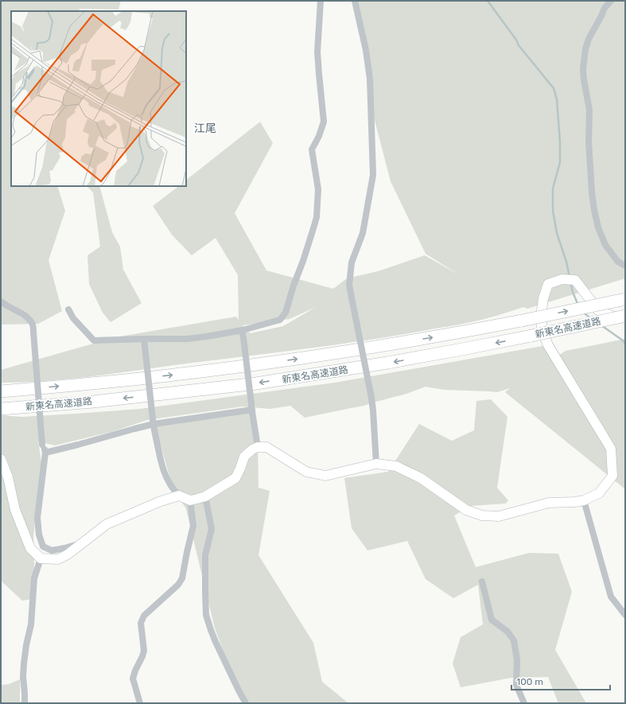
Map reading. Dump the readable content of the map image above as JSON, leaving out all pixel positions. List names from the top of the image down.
{
  "streets": {
    "highway": ["新東名高速道路"]
  },
  "districts": ["江尾"],
  "scale_bar": "100 m"
}
